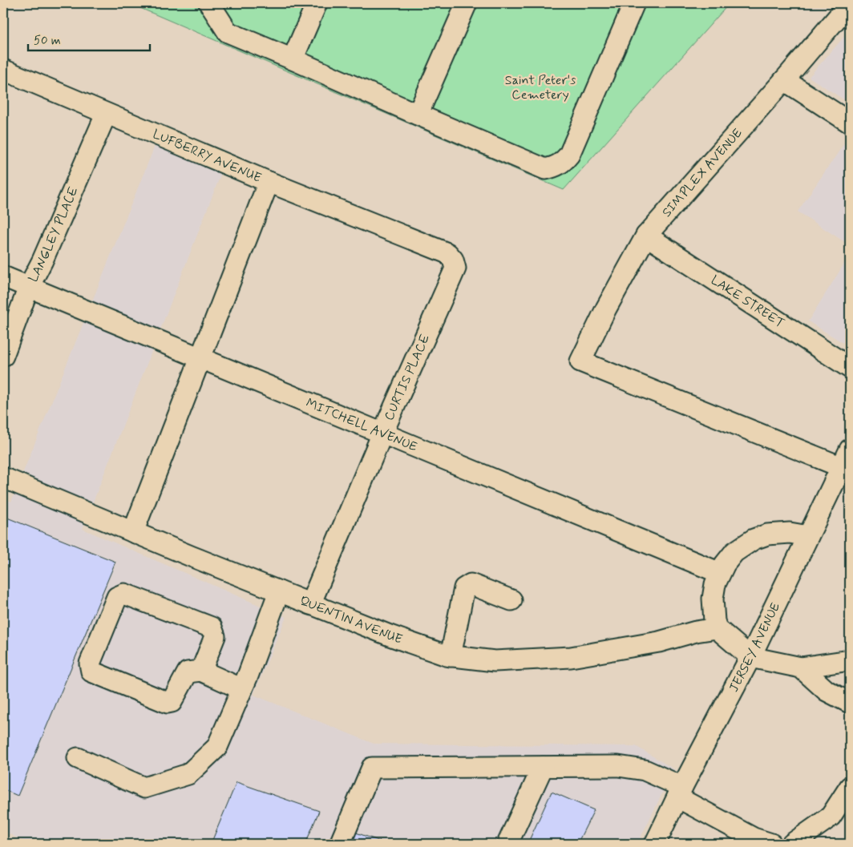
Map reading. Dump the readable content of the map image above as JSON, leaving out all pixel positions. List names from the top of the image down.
{
  "streets": {
    "street": [
      "LUFBERRY AVENUE",
      "SIMPLEX AVENUE",
      "LANGLEY PLACE",
      "LAKE STREET",
      "CURTIS PLACE",
      "MITCHELL AVENUE",
      "QUENTIN AVENUE",
      "JERSEY AVENUE"
    ]
  },
  "crossings": [
    ["LUFBERRY AVENUE", "LANGLEY PLACE"],
    ["LUFBERRY AVENUE", "CURTIS PLACE"],
    ["SIMPLEX AVENUE", "LAKE STREET"],
    ["SIMPLEX AVENUE", "JERSEY AVENUE"],
    ["LANGLEY PLACE", "MITCHELL AVENUE"],
    ["CURTIS PLACE", "MITCHELL AVENUE"],
    ["CURTIS PLACE", "QUENTIN AVENUE"]
  ],
  "parks": ["Saint Peter's Cemetery"],
  "scale_bar": "50 m"
}
